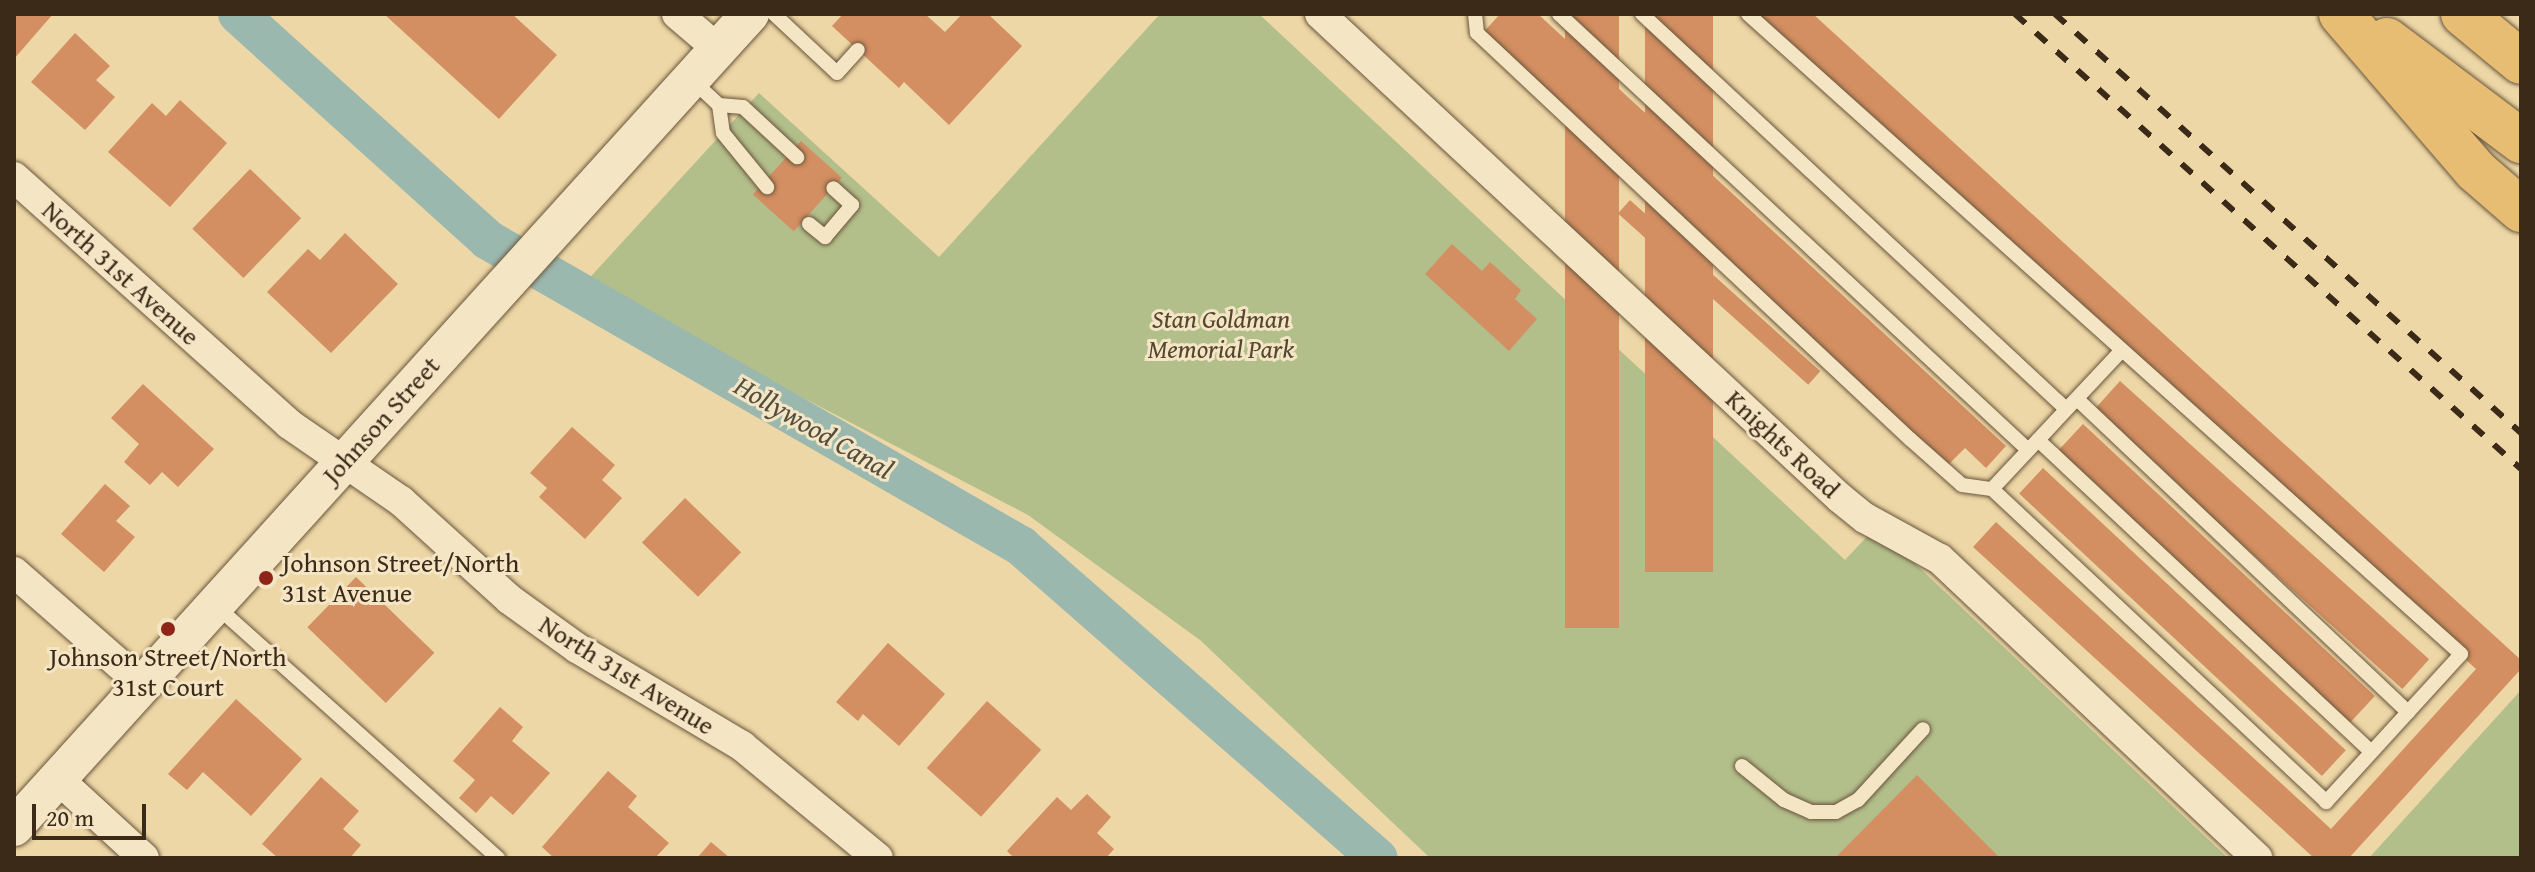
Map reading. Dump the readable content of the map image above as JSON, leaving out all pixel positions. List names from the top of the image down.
{
  "streets": {
    "street": ["North 31st Avenue", "Johnson Street", "Knights Road"]
  },
  "crossings": [
    ["North 31st Avenue", "Johnson Street"]
  ],
  "water": ["Hollywood Canal"],
  "parks": ["Stan Goldman Memorial Park"],
  "places": ["Johnson Street/North 31st Avenue", "Johnson Street/North 31st Court"],
  "scale_bar": "20 m"
}
